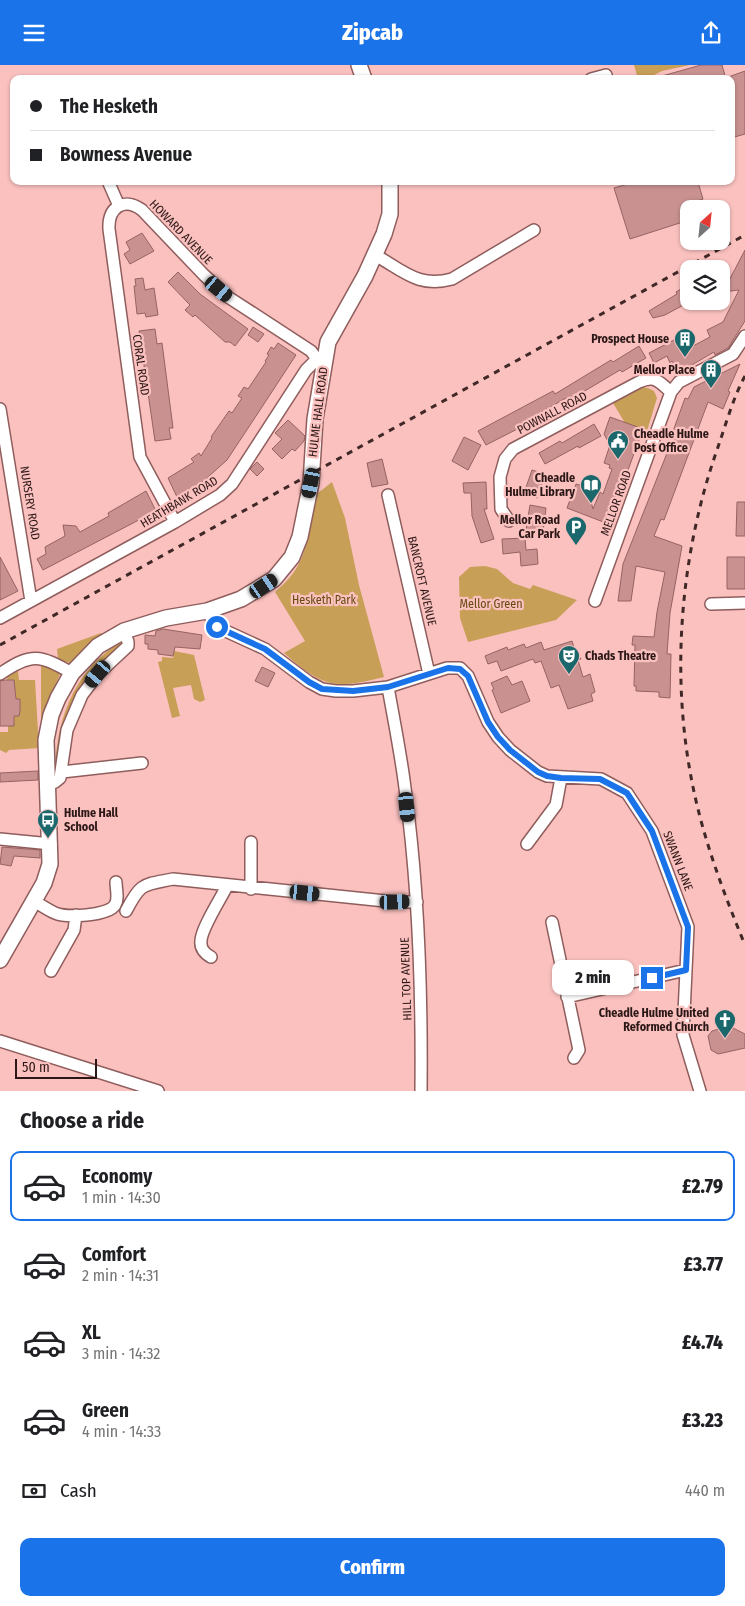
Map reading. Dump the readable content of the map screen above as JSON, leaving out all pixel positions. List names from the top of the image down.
{
  "streets": {
    "main road": ["HULME HALL ROAD"],
    "street": [
      "HOWARD AVENUE",
      "CORAL ROAD",
      "POWNALL ROAD",
      "HEATHBANK ROAD",
      "NURSERY ROAD",
      "MELLOR ROAD",
      "BANCROFT AVENUE",
      "SWANN LANE",
      "HILL TOP AVENUE"
    ]
  },
  "crossings": [
    ["HOWARD AVENUE", "CORAL ROAD"],
    ["HOWARD AVENUE", "HULME HALL ROAD"],
    ["HOWARD AVENUE", "HEATHBANK ROAD"],
    ["CORAL ROAD", "HEATHBANK ROAD"],
    ["HULME HALL ROAD", "HEATHBANK ROAD"],
    ["HULME HALL ROAD", "SWANN LANE"],
    ["POWNALL ROAD", "MELLOR ROAD"],
    ["HEATHBANK ROAD", "NURSERY ROAD"],
    ["BANCROFT AVENUE", "SWANN LANE"],
    ["SWANN LANE", "HILL TOP AVENUE"]
  ],
  "parks": ["Hesketh Park", "Mellor Green"],
  "places": {
    "building": ["Prospect House", "Mellor Place"],
    "public building": ["Cheadle Hulme Post Office"],
    "library": ["Cheadle Hulme Library"],
    "parking": ["Mellor Road Car Park"],
    "theatre": ["Chads Theatre"],
    "bus stop": ["Hulme Hall School"],
    "church": ["Cheadle Hulme United Reformed Church"]
  },
  "scale_bar": "50 m",
  "north": "top right",
  "page": {
    "header": "Zipcab",
    "banner": ["The Hesketh", "Bowness Avenue"],
    "bubble": "2 min",
    "scale": "50 m",
    "heading": "Choose a ride",
    "list": [
      {
        "name": "Economy",
        "note": "1 min · 14:30",
        "value": "£2.79"
      },
      {
        "name": "Comfort",
        "note": "2 min · 14:31",
        "value": "£3.77"
      },
      {
        "name": "XL",
        "note": "3 min · 14:32",
        "value": "£4.74"
      },
      {
        "name": "Green",
        "note": "4 min · 14:33",
        "value": "£3.23"
      }
    ],
    "pay": ["Cash", "440 m"],
    "buttons": "Confirm"
  }
}
